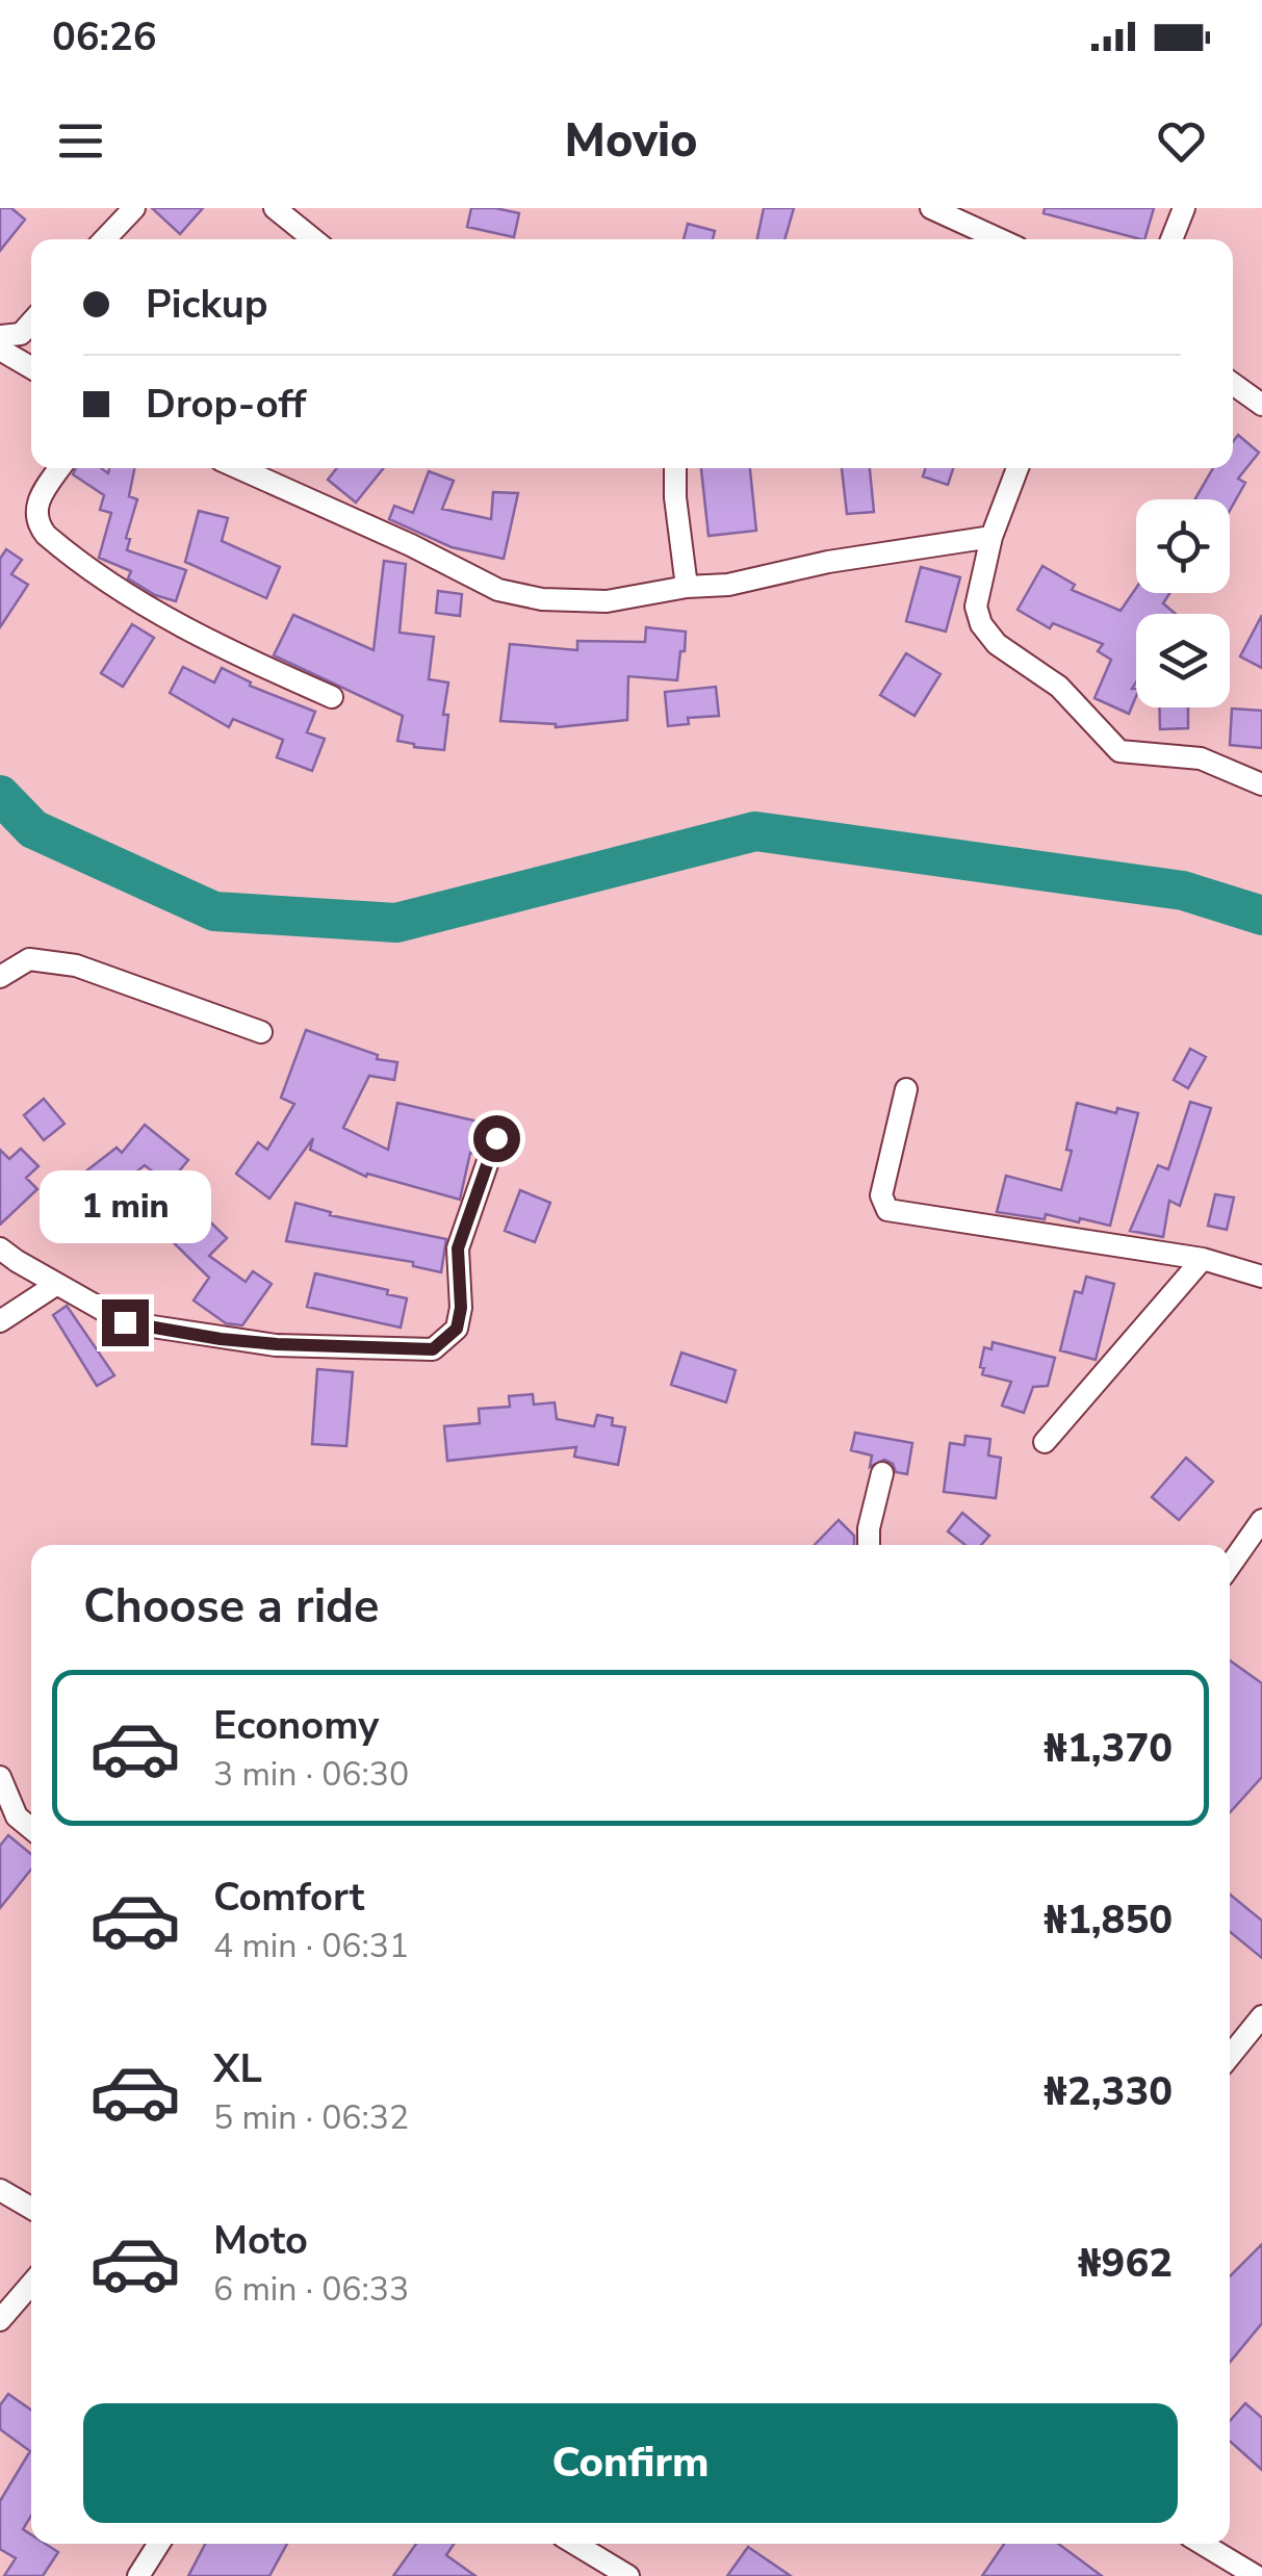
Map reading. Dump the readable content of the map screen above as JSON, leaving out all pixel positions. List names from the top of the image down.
{
  "page": {
    "status": "06:26",
    "header": "Movio",
    "banner": ["Pickup", "Drop-off"],
    "bubble": "1 min",
    "heading": "Choose a ride",
    "list": [
      {
        "name": "Economy",
        "note": "3 min · 06:30",
        "value": "₦1,370"
      },
      {
        "name": "Comfort",
        "note": "4 min · 06:31",
        "value": "₦1,850"
      },
      {
        "name": "XL",
        "note": "5 min · 06:32",
        "value": "₦2,330"
      },
      {
        "name": "Moto",
        "note": "6 min · 06:33",
        "value": "₦962"
      }
    ],
    "buttons": "Confirm"
  }
}
